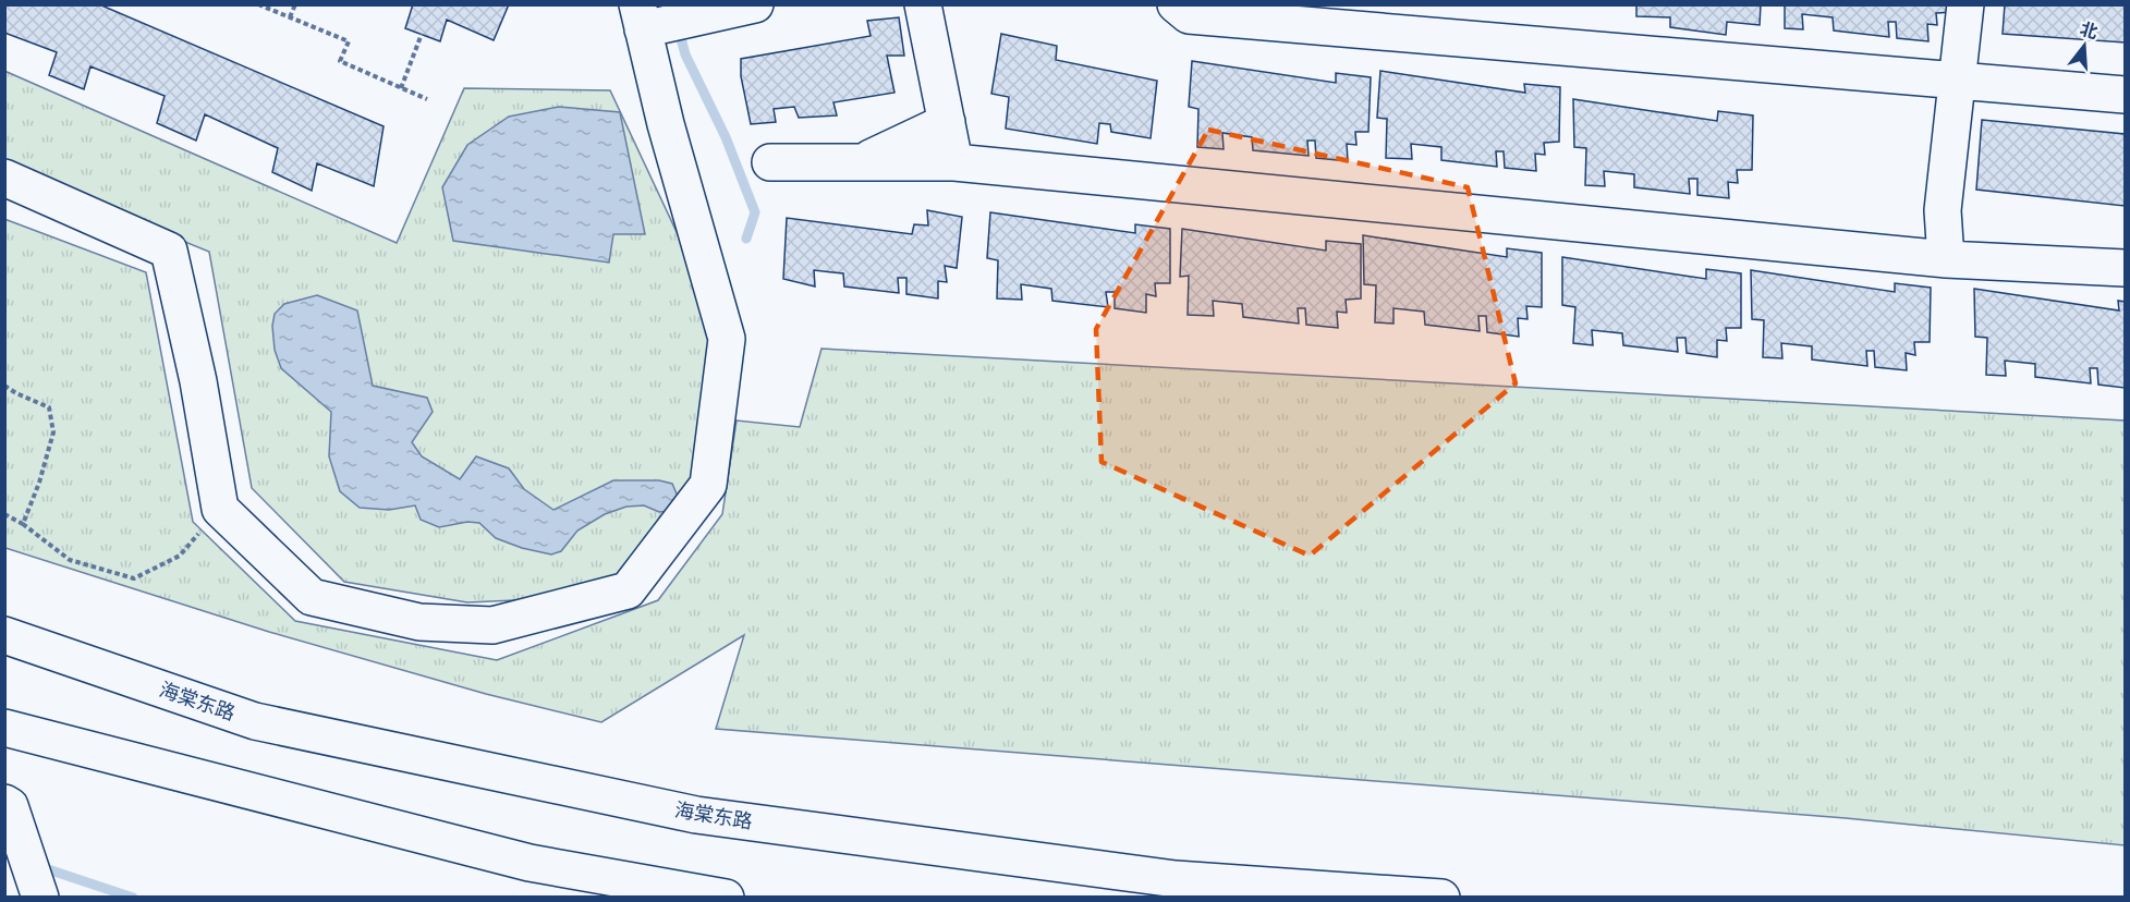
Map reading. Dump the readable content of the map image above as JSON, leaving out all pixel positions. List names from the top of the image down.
{
  "streets": {
    "street": ["海棠东路"]
  },
  "north": "top"
}
